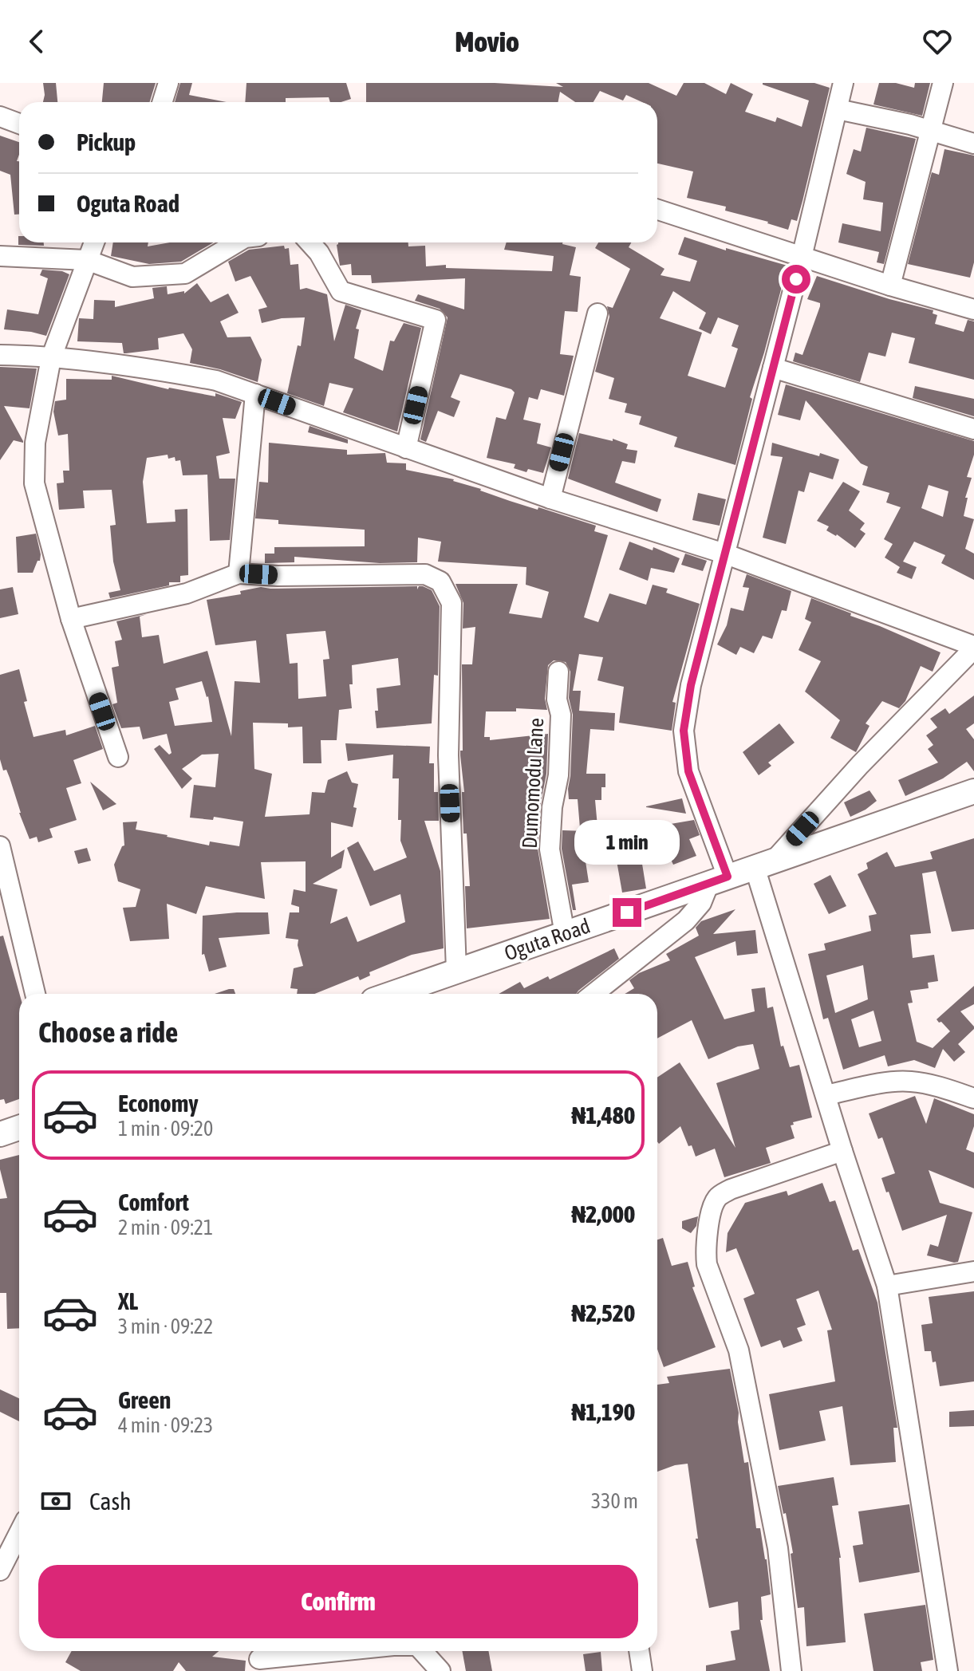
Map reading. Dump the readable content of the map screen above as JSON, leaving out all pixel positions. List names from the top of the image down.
{
  "streets": {
    "main road": ["Oguta Road"],
    "street": ["Dumomodu Lane"]
  },
  "crossings": [
    ["Dumomodu Lane", "Oguta Road"]
  ],
  "page": {
    "header": "Movio",
    "banner": ["Pickup", "Oguta Road"],
    "bubble": "1 min",
    "heading": "Choose a ride",
    "list": [
      {
        "name": "Economy",
        "note": "1 min · 09:20",
        "value": "₦1,480"
      },
      {
        "name": "Comfort",
        "note": "2 min · 09:21",
        "value": "₦2,000"
      },
      {
        "name": "XL",
        "note": "3 min · 09:22",
        "value": "₦2,520"
      },
      {
        "name": "Green",
        "note": "4 min · 09:23",
        "value": "₦1,190"
      }
    ],
    "pay": ["Cash", "330 m"],
    "buttons": "Confirm"
  }
}
